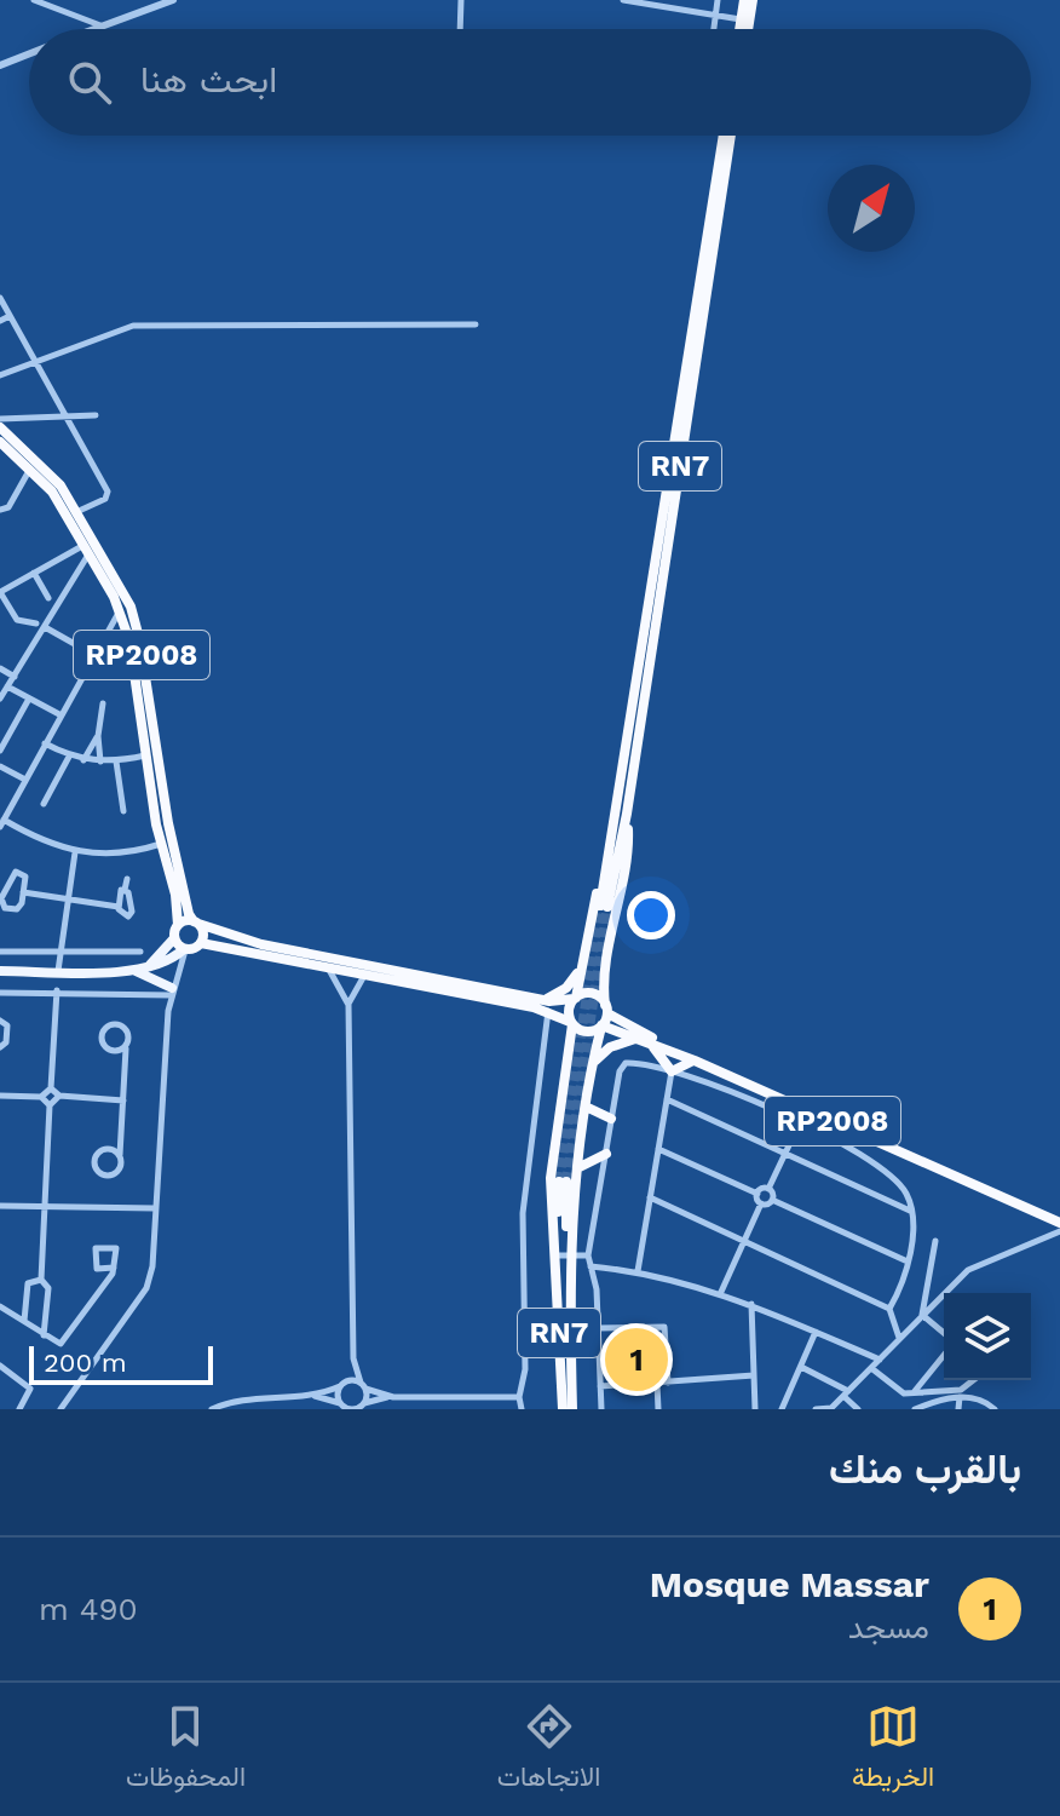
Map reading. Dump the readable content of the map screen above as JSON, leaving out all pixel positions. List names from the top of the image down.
{
  "streets": {
    "highway": ["RN7", "RP2008"]
  },
  "scale_bar": "200 m",
  "north": "top right",
  "page": {
    "search": "ابحث هنا",
    "pins": "1",
    "scale": "200 m",
    "heading": "بالقرب منك",
    "list": [
      {
        "mark": "1",
        "name": "Mosque Massar",
        "note": "مسجد",
        "value": "490 m"
      }
    ],
    "nav": ["الخريطة", "الاتجاهات", "المحفوظات"]
  }
}
